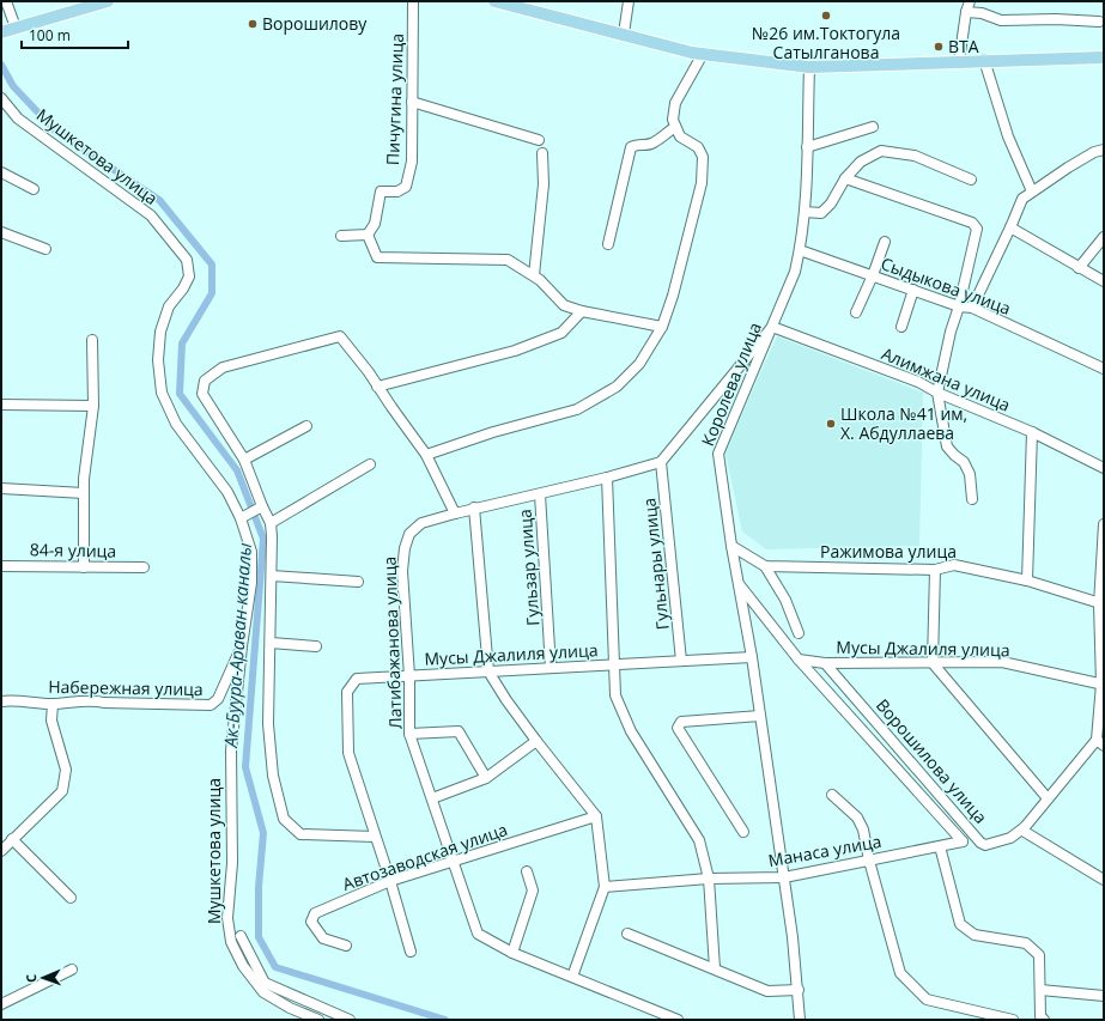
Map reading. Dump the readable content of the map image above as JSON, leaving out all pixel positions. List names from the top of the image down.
{
  "streets": {
    "street": [
      "Пичугина улица",
      "Мушкетова улица",
      "Сыдыкова улица",
      "Алимжана улица",
      "Королева улица",
      "84-я улица",
      "Ражимова улица",
      "Гульнары улица",
      "Гульзар улица",
      "Латибажанова улица",
      "Мусы Джалиля улица",
      "Набережная улица",
      "Ворошилова улица",
      "Манаса улица",
      "Автозаводская улица"
    ]
  },
  "crossings": [
    ["Мушкетова улица", "Набережная улица"],
    ["Сыдыкова улица", "Королева улица"],
    ["Алимжана улица", "Королева улица"],
    ["Королева улица", "Мусы Джалиля улица"],
    ["Королева улица", "Ворошилова улица"],
    ["Королева улица", "Манаса улица"],
    ["Гульнары улица", "Латибажанова улица"],
    ["Гульнары улица", "Мусы Джалиля улица"],
    ["Гульзар улица", "Латибажанова улица"],
    ["Гульзар улица", "Мусы Джалиля улица"],
    ["Латибажанова улица", "Мусы Джалиля улица"],
    ["Латибажанова улица", "Автозаводская улица"],
    ["Мусы Джалиля улица", "Ворошилова улица"],
    ["Мусы Джалиля улица", "Автозаводская улица"],
    ["Ворошилова улица", "Манаса улица"]
  ],
  "water": ["Ак-Буура-Араван каналы"],
  "places": [
    "№26 им.Токтогула Сатылганова",
    "Ворошилову",
    "BTA",
    "Школа №41 им, Х. Абдуллаева"
  ],
  "scale_bar": "100 m",
  "north": "left"
}
